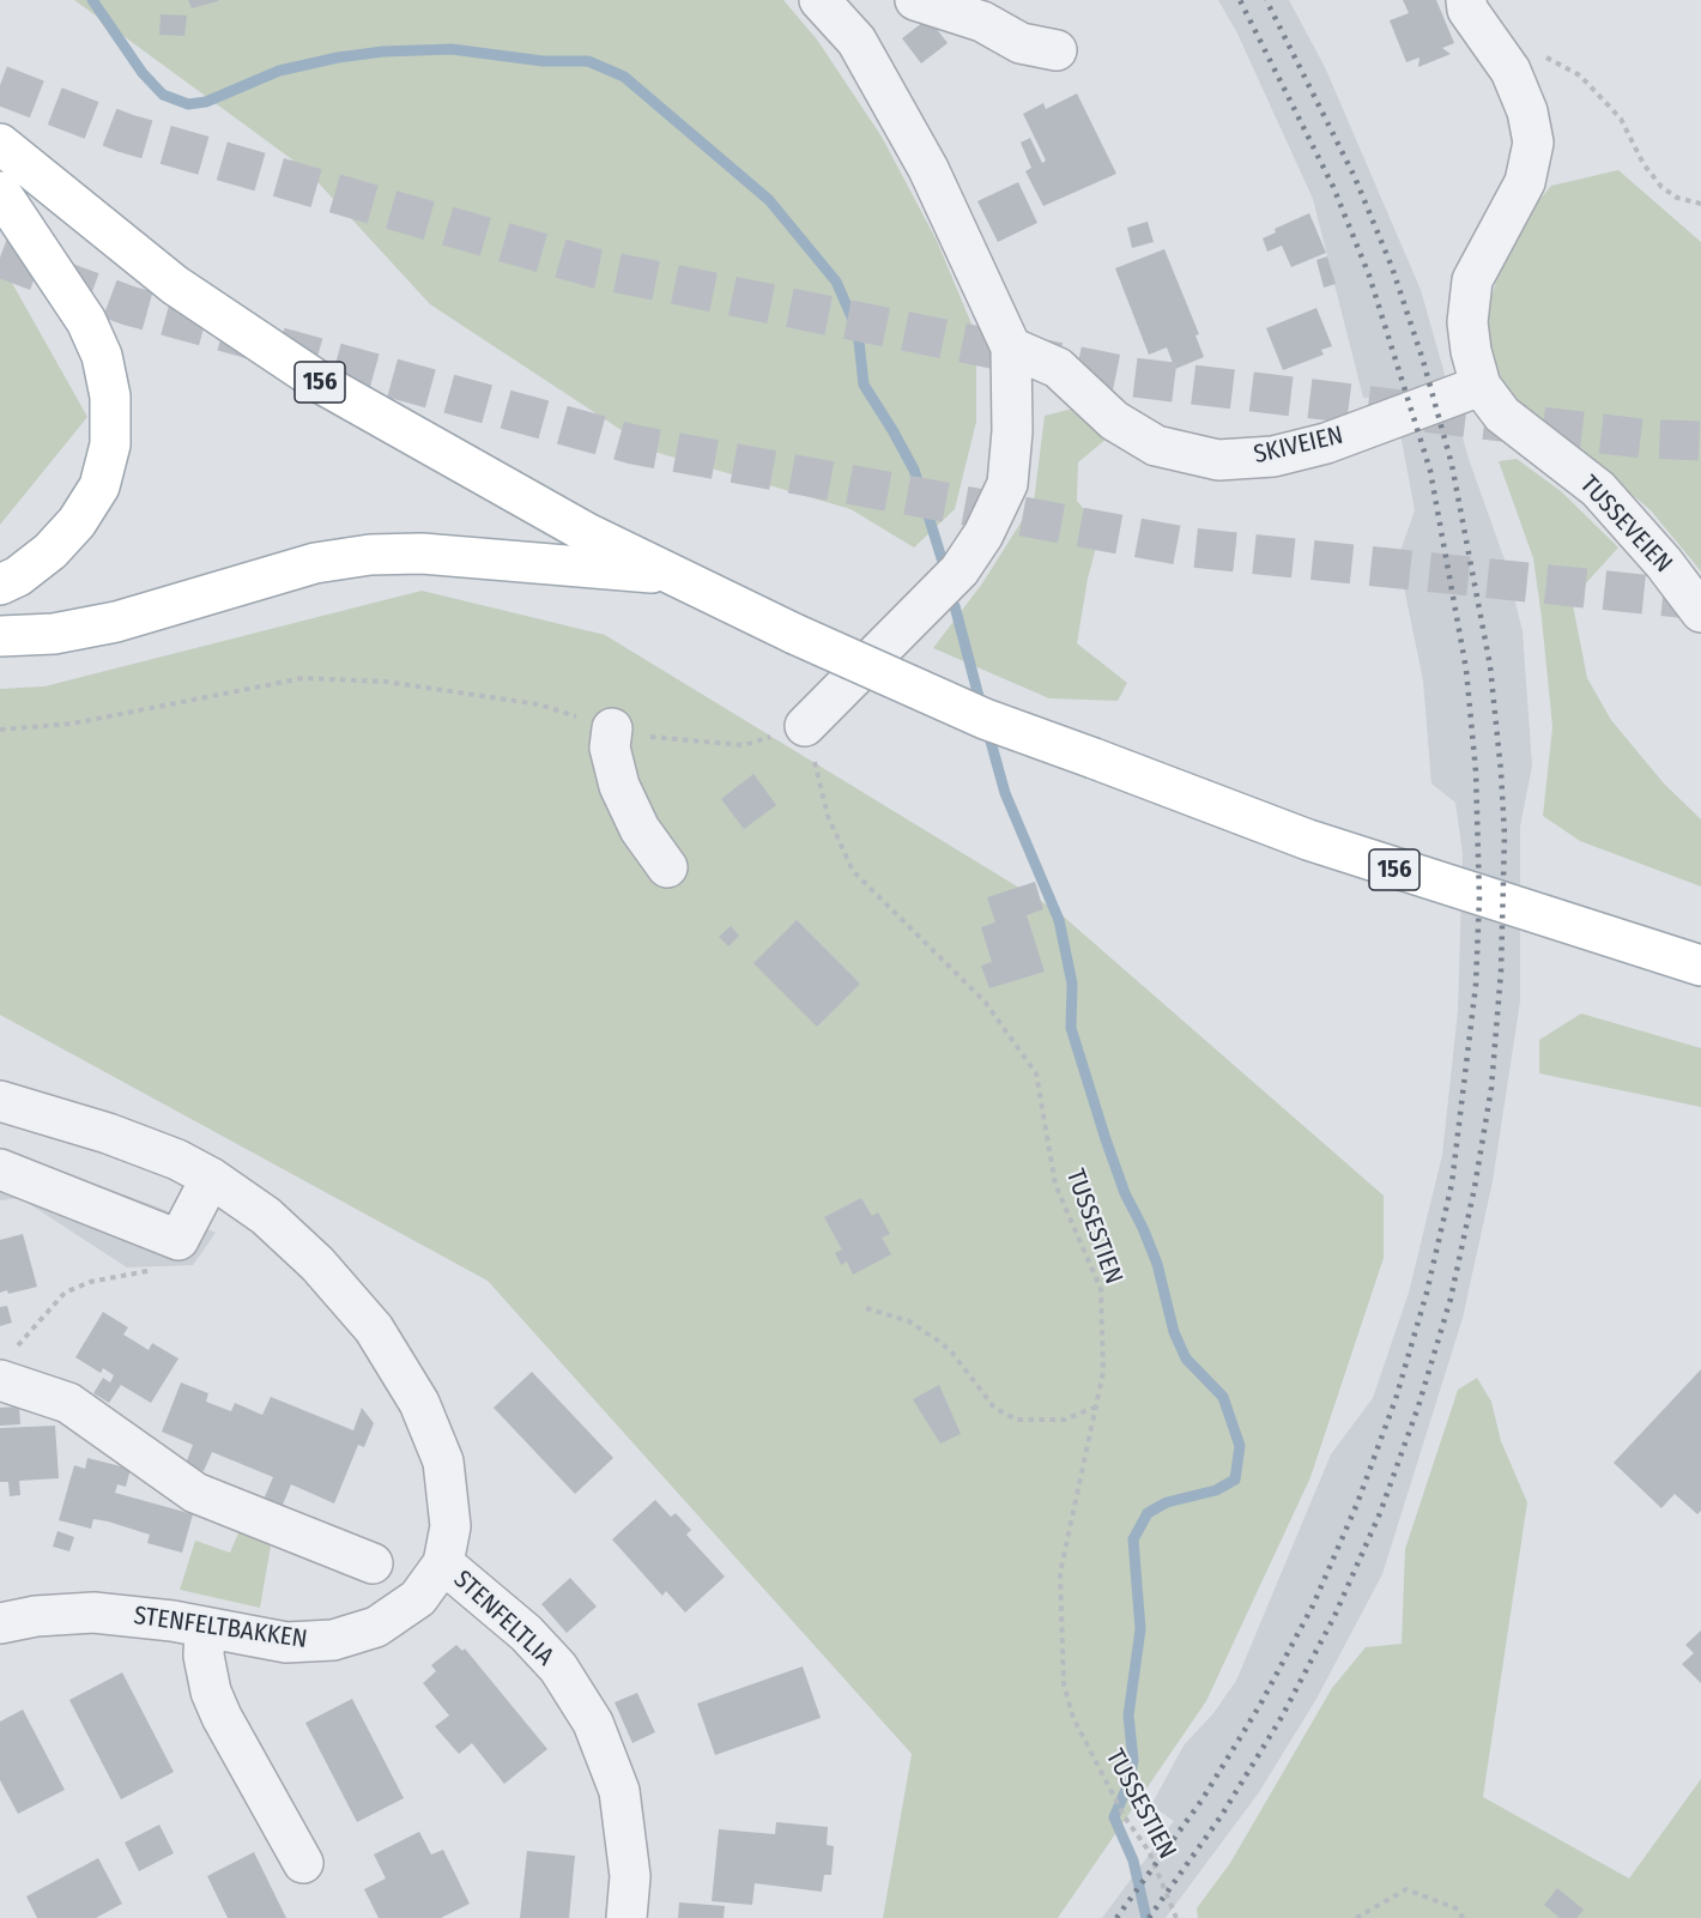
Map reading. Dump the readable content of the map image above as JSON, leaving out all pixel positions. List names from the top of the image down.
{
  "streets": {
    "main road": ["156"],
    "street": [
      "SKIVEIEN",
      "TUSSEVEIEN",
      "STENFELTLIA",
      "STENFELTBAKKEN"
    ],
    "path": ["TUSSESTIEN"]
  },
  "crossings": [
    ["SKIVEIEN", "TUSSEVEIEN"],
    ["STENFELTLIA", "STENFELTBAKKEN"]
  ]
}
